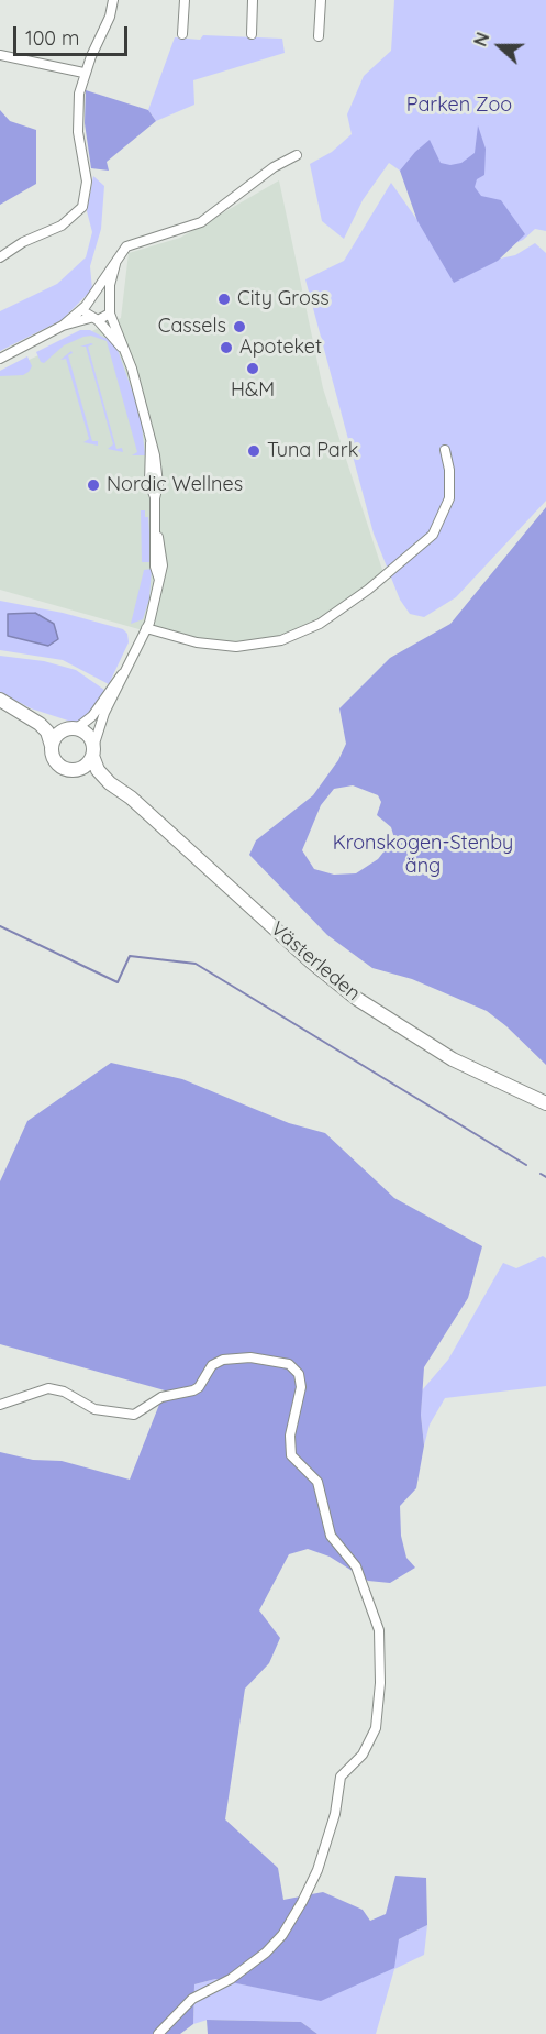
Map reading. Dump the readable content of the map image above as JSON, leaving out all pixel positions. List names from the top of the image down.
{
  "streets": {
    "main road": ["Västerleden"]
  },
  "parks": ["Parken Zoo", "Kronskogen-Stenby äng"],
  "places": [
    "City Gross",
    "Cassels",
    "Apoteket",
    "H&M",
    "Tuna Park",
    "Nordic Wellnes"
  ],
  "scale_bar": "100 m",
  "north": "left"
}
